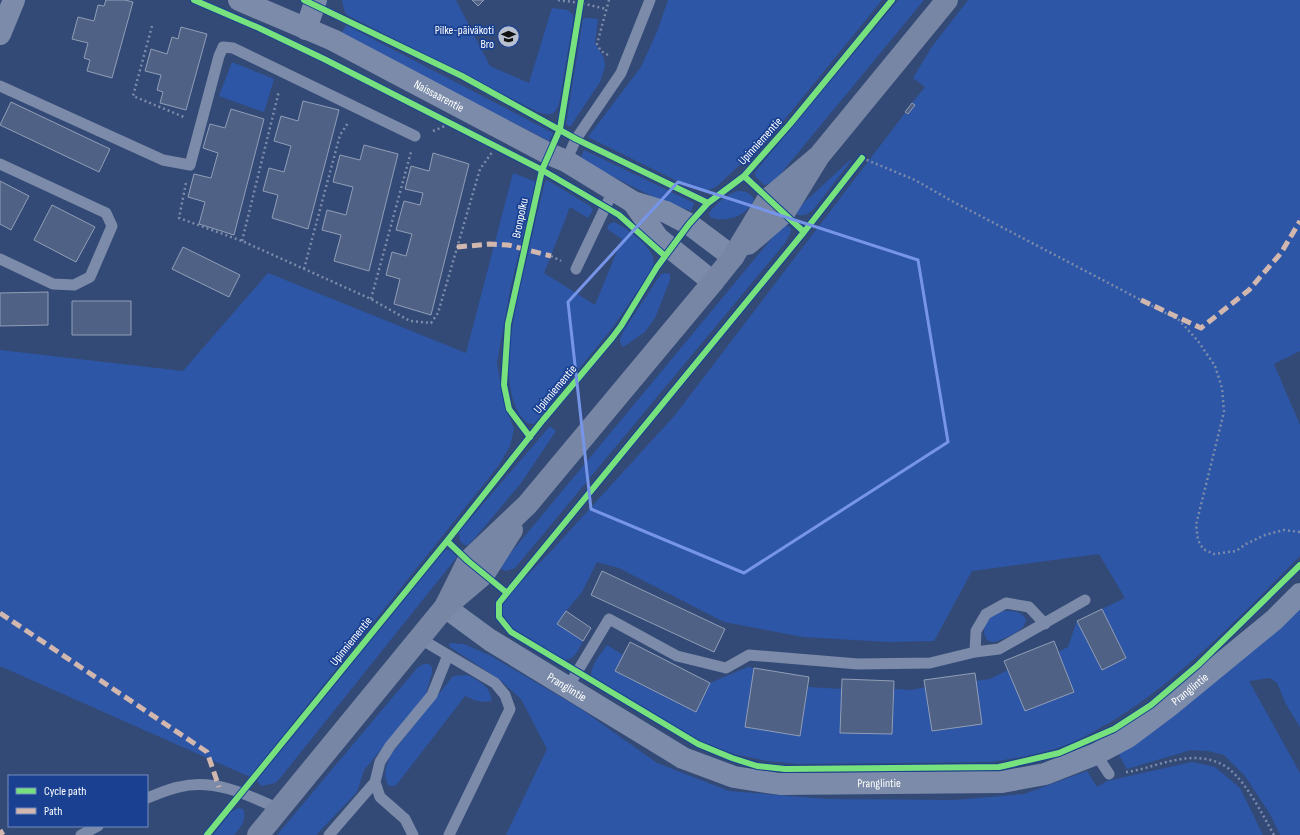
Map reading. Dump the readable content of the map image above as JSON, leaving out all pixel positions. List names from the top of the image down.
{
  "streets": {
    "street": ["Naissaarentie", "Pranglintie"],
    "cycle path": ["Upinniementie", "Bronpolku"]
  },
  "places": {
    "school or university": ["Pilke-päiväkoti Bro"]
  },
  "legend": ["Cycle path", "Path"]
}
